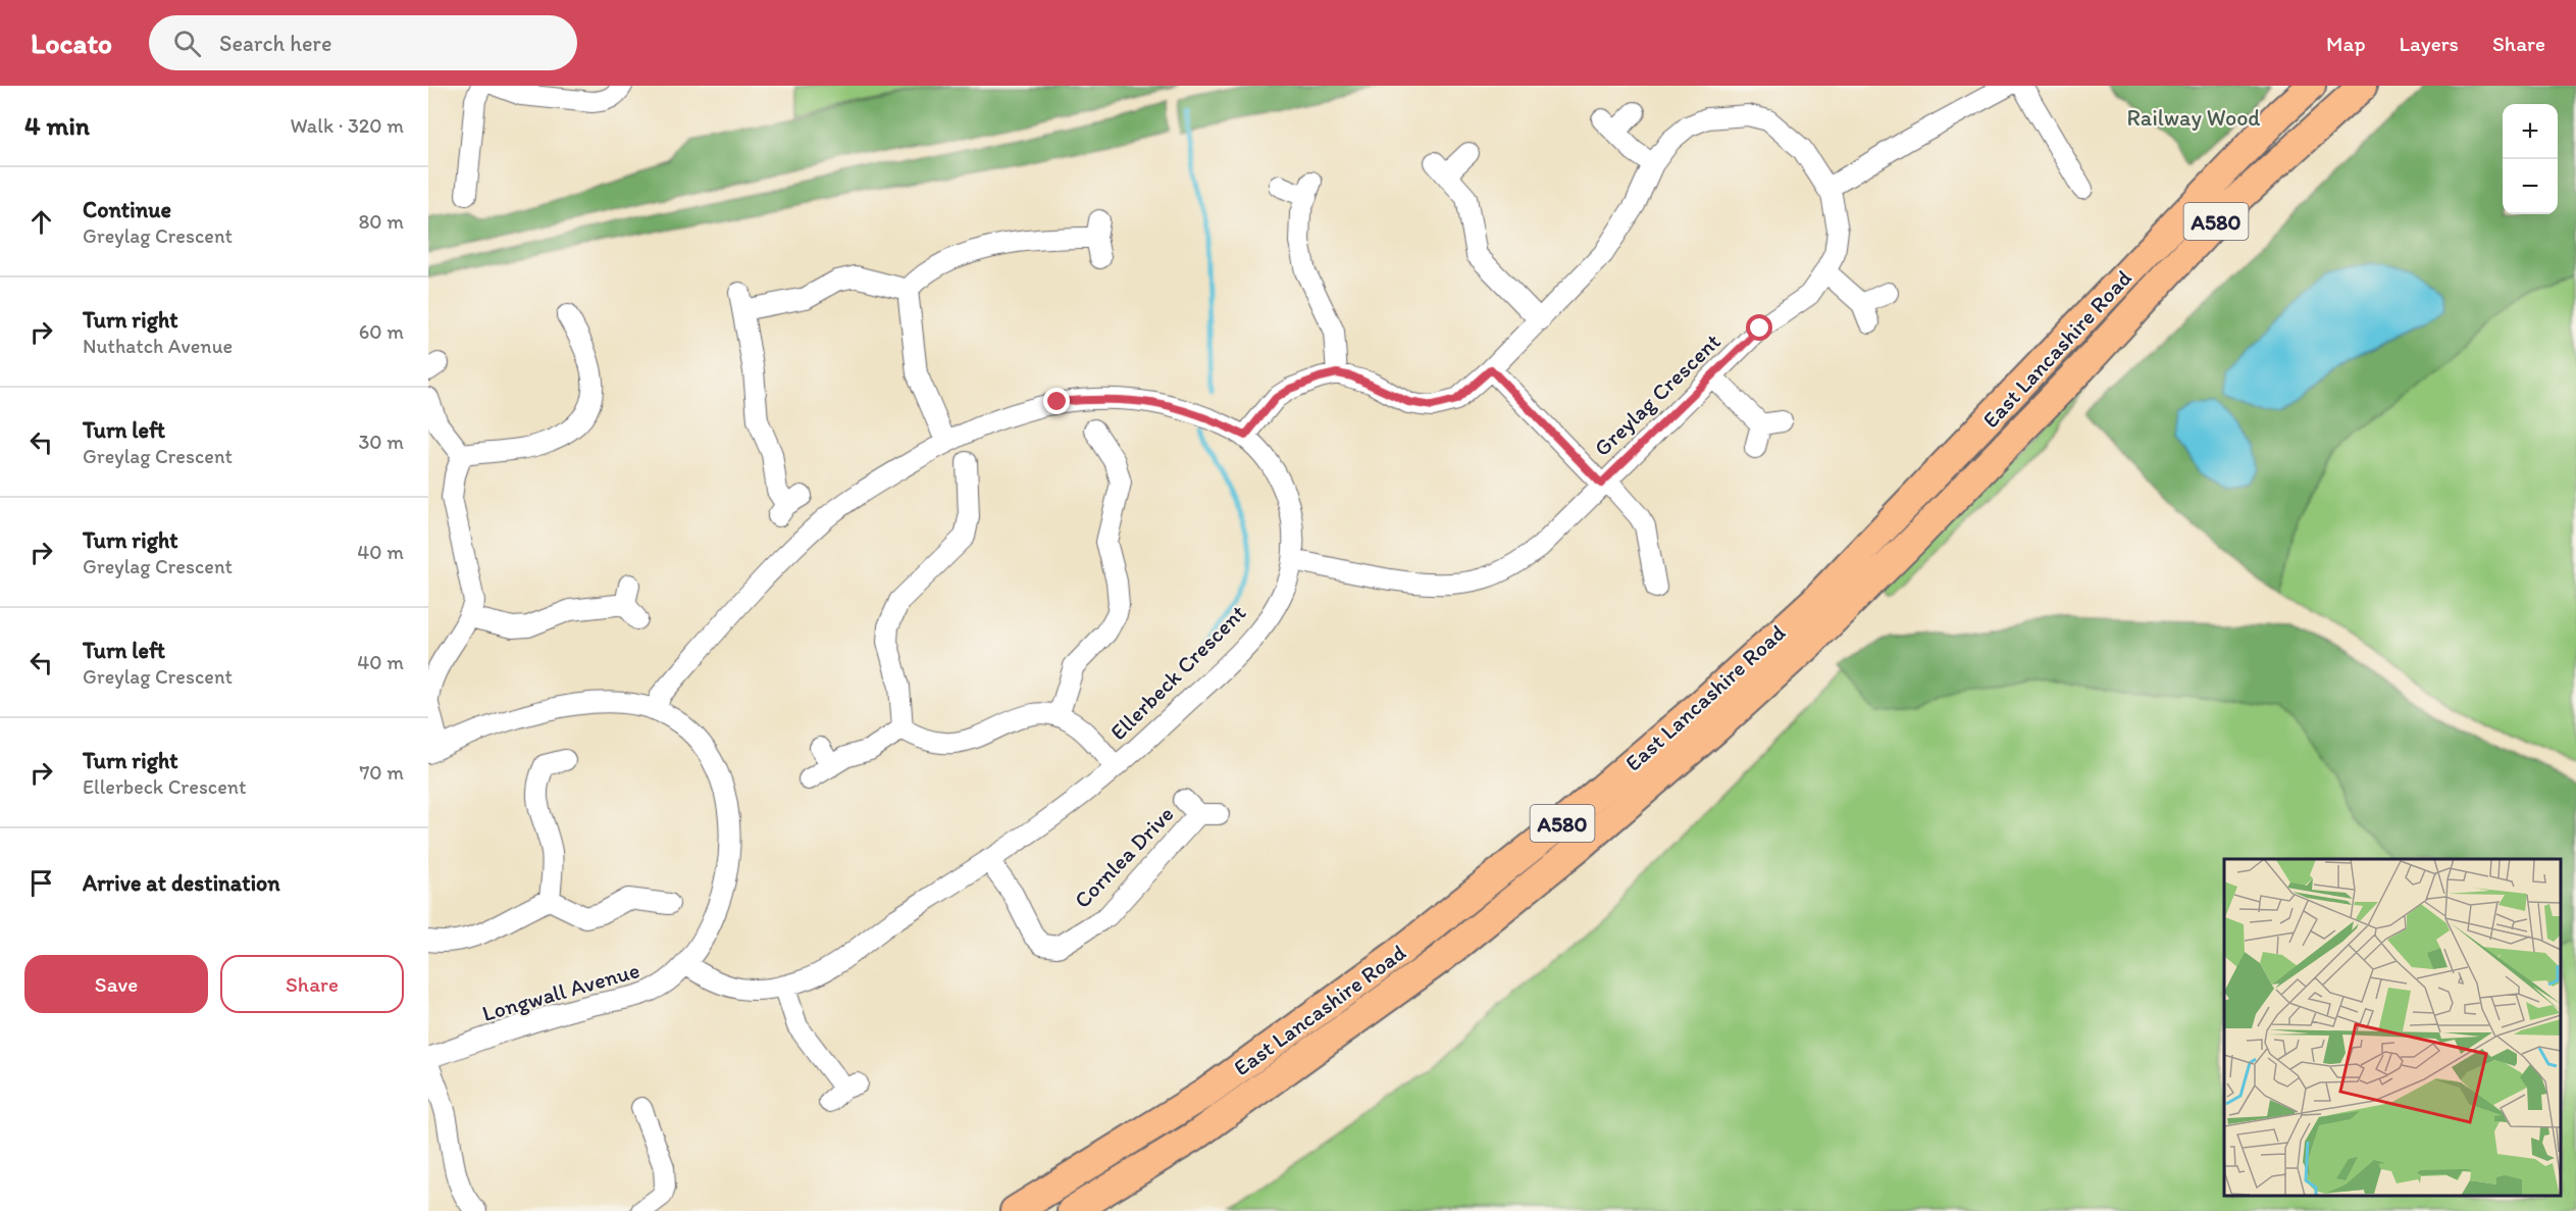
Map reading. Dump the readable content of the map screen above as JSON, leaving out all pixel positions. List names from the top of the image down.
{
  "streets": {
    "highway": ["A580", "East Lancashire Road"],
    "street": [
      "Greylag Crescent",
      "Ellerbeck Crescent",
      "Cornlea Drive",
      "Longwall Avenue"
    ]
  },
  "crossings": [
    ["Greylag Crescent", "Ellerbeck Crescent"],
    ["Ellerbeck Crescent", "Cornlea Drive"],
    ["Ellerbeck Crescent", "Longwall Avenue"]
  ],
  "parks": ["Railway Wood"],
  "page": {
    "header": "Locato",
    "search": "Search here",
    "nav": ["Map", "Layers", "Share"],
    "heading": ["4 min", "Walk · 320 m"],
    "map_buttons": ["+", "−"],
    "list": [
      ["Continue", "Greylag Crescent", "80 m"],
      ["Turn right", "Nuthatch Avenue", "60 m"],
      ["Turn left", "Greylag Crescent", "30 m"],
      ["Turn right", "Greylag Crescent", "40 m"],
      ["Turn left", "Greylag Crescent", "40 m"],
      ["Turn right", "Ellerbeck Crescent", "70 m"],
      "Arrive at destination"
    ],
    "buttons": ["Save", "Share"]
  }
}
